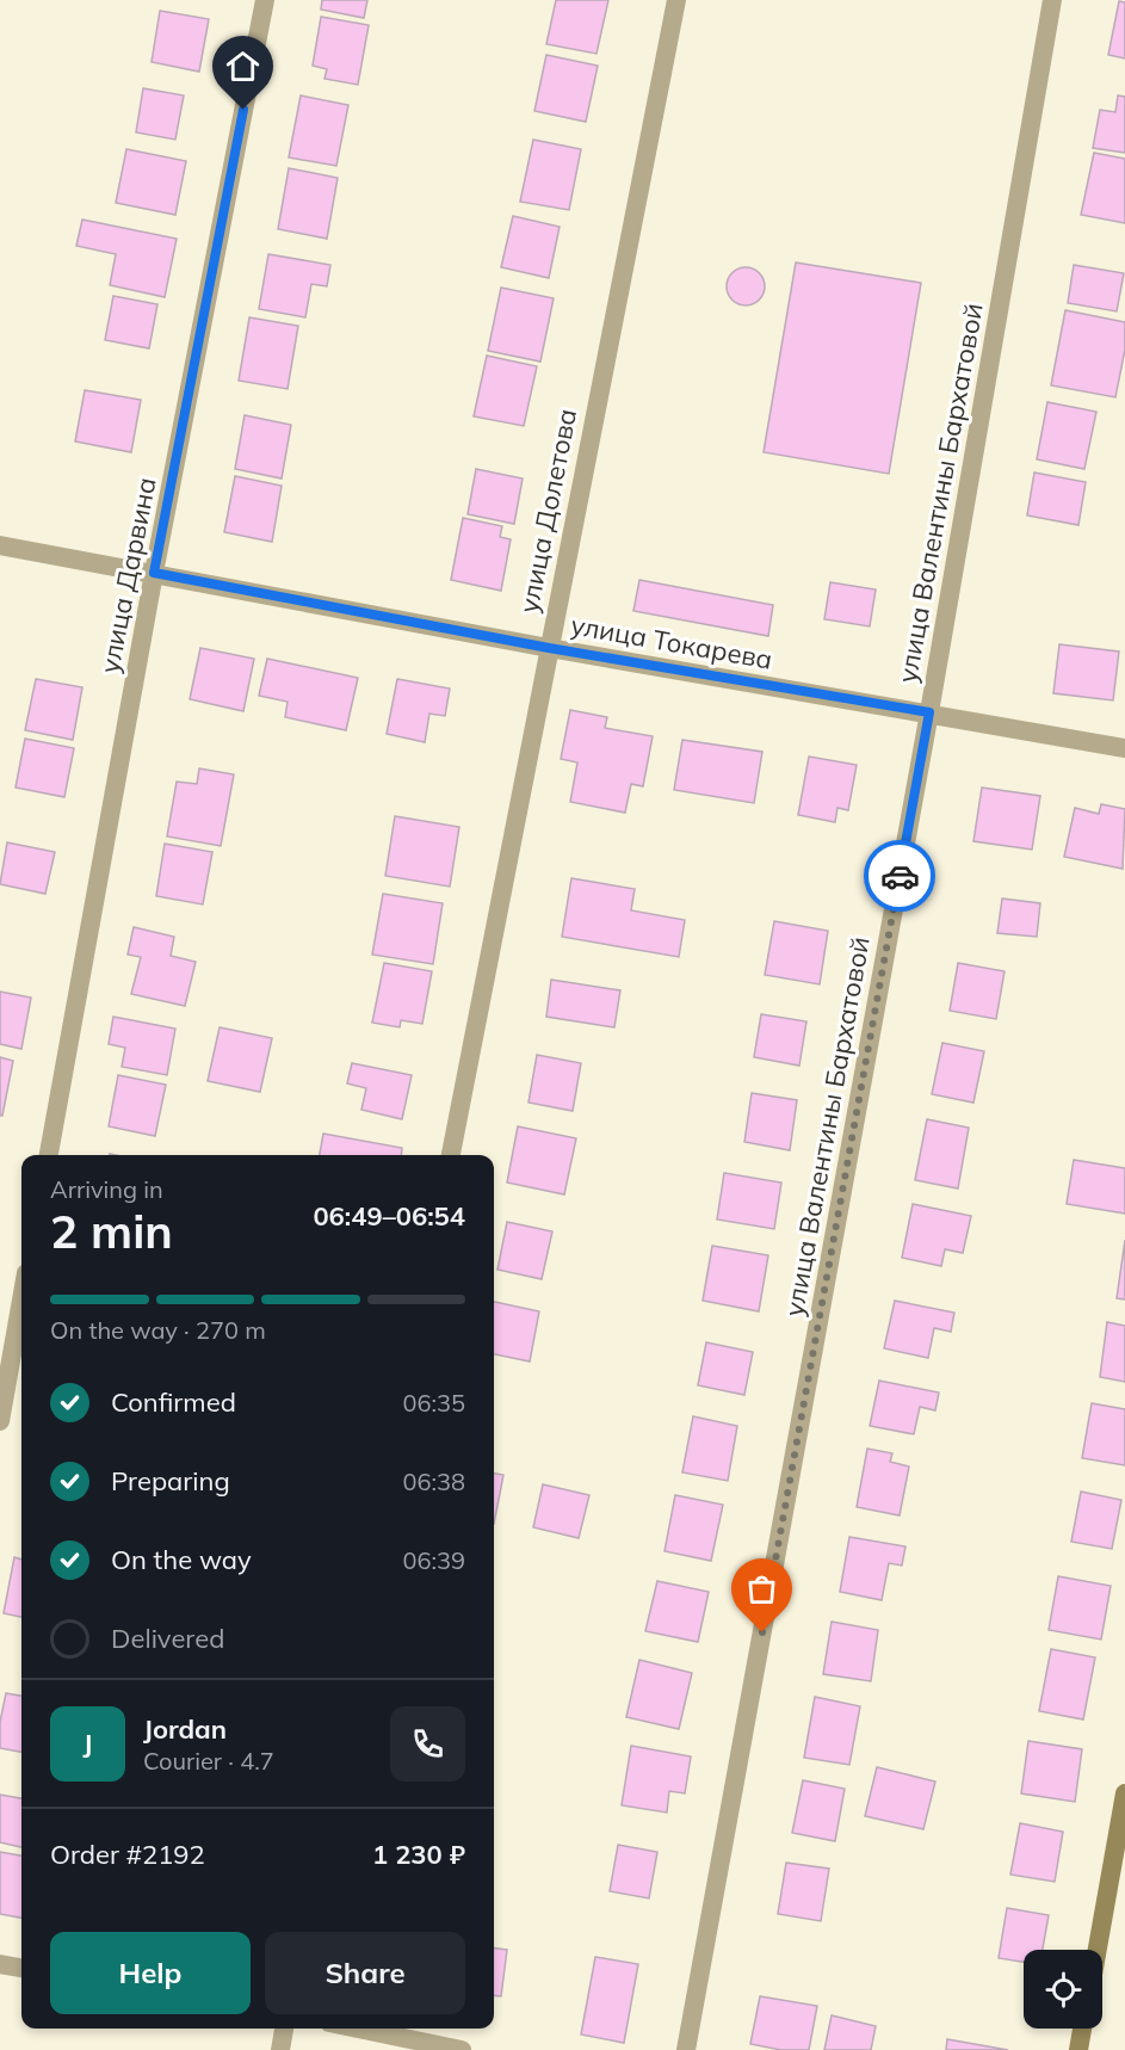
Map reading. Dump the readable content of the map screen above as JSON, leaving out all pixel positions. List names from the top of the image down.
{
  "streets": {
    "street": [
      "улица Валентины Бархатовой",
      "улица Долетова",
      "улица Дарвина",
      "улица Токарева"
    ]
  },
  "crossings": [
    ["улица Валентины Бархатовой", "улица Токарева"],
    ["улица Долетова", "улица Токарева"],
    ["улица Дарвина", "улица Токарева"]
  ],
  "page": {
    "heading": ["2 min", "Arriving in", "06:49–06:54"],
    "panel": [
      "Jordan",
      "Courier · 4.7",
      "Order #2192",
      "1 230 ₽"
    ],
    "bar": "On the way · 270 m",
    "list": [
      ["Confirmed", "06:35"],
      ["Preparing", "06:38"],
      ["On the way", "06:39"],
      "Delivered"
    ],
    "round": "J",
    "buttons": ["Help", "Share"]
  }
}
